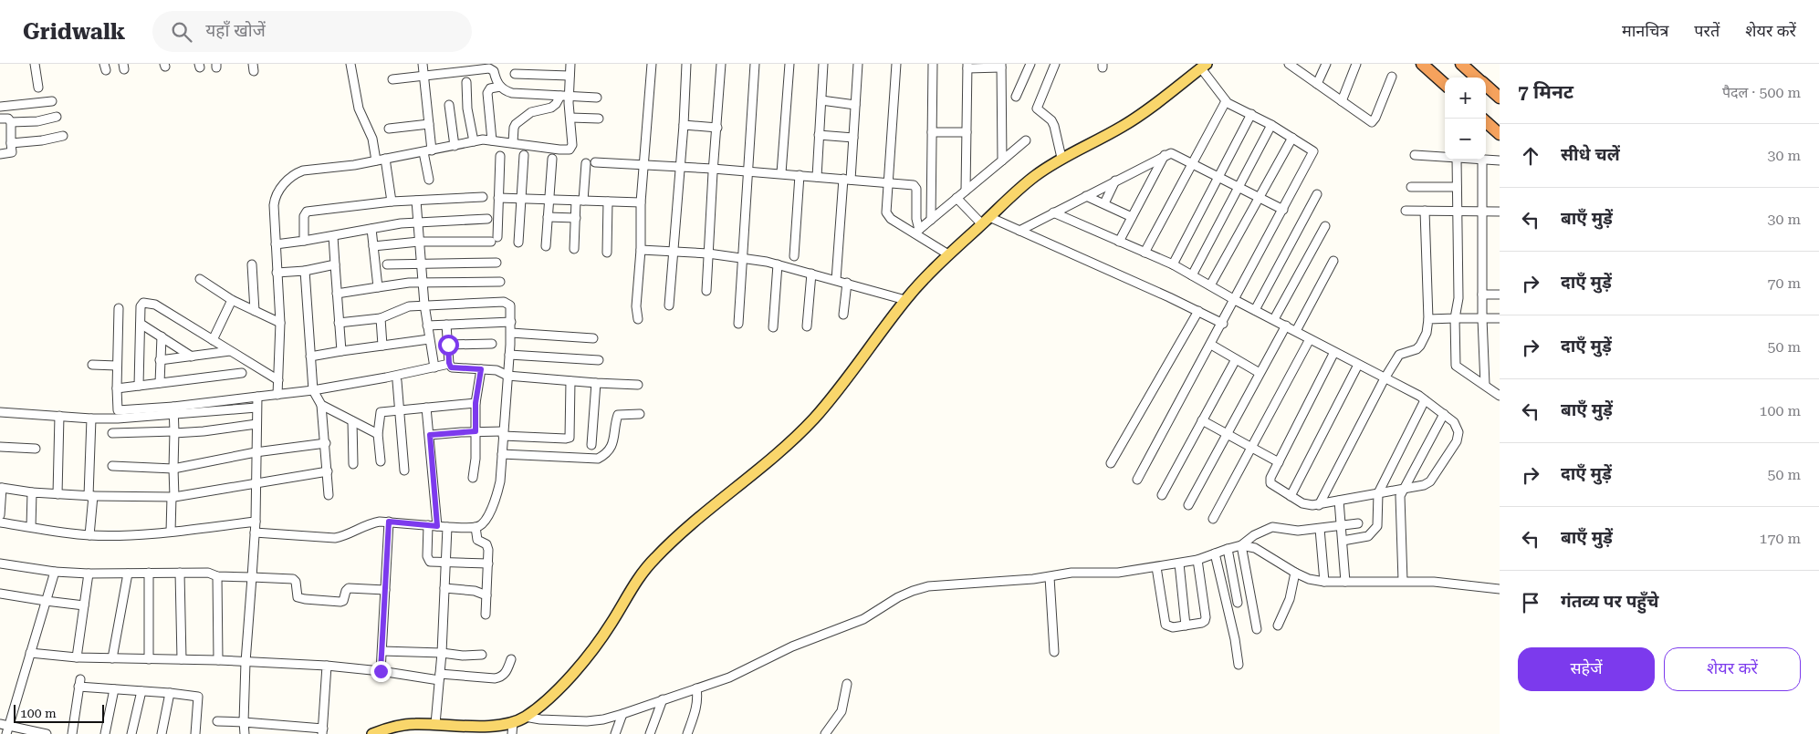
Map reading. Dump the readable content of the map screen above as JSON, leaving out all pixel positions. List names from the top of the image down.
{
  "scale_bar": "100 m",
  "page": {
    "header": "Gridwalk",
    "search": "यहाँ खोजें",
    "nav": ["मानचित्र", "परतें", "शेयर करें"],
    "heading": ["7 मिनट", "पैदल · 500 m"],
    "map_buttons": ["+", "−"],
    "list": [
      ["सीधे चलें", "30 m"],
      ["बाएँ मुड़ें", "30 m"],
      ["दाएँ मुड़ें", "70 m"],
      ["दाएँ मुड़ें", "50 m"],
      ["बाएँ मुड़ें", "100 m"],
      ["दाएँ मुड़ें", "50 m"],
      ["बाएँ मुड़ें", "170 m"],
      "गंतव्य पर पहुँचे"
    ],
    "buttons": ["सहेजें", "शेयर करें"],
    "scale": "100 m"
  }
}
